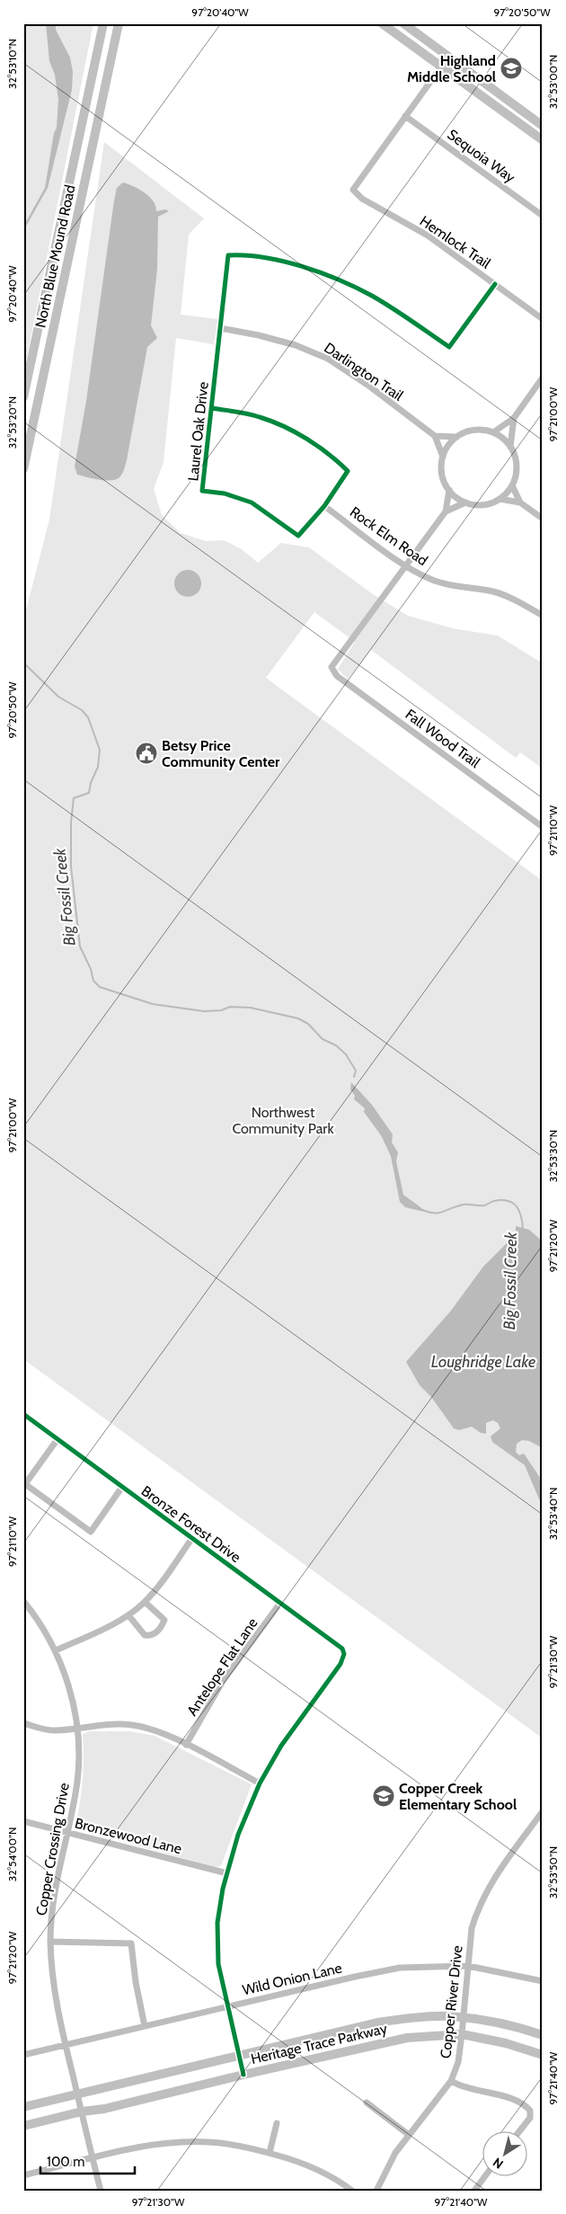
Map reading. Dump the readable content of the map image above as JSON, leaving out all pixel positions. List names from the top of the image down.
{
  "streets": {
    "main road": ["North Blue Mound Road", "Heritage Trace Parkway"],
    "street": [
      "Sequoia Way",
      "Hemlock Trail",
      "Darlington Trail",
      "Laurel Oak Drive",
      "Rock Elm Road",
      "Fall Wood Trail",
      "Bronze Forest Drive",
      "Antelope Flat Lane",
      "Bronzewood Lane",
      "Copper Crossing Drive",
      "Wild Onion Lane",
      "Copper River Drive"
    ]
  },
  "crossings": [
    ["Sequoia Way", "Hemlock Trail"],
    ["Hemlock Trail", "Laurel Oak Drive"],
    ["Darlington Trail", "Laurel Oak Drive"],
    ["Laurel Oak Drive", "Rock Elm Road"],
    ["Rock Elm Road", "Fall Wood Trail"],
    ["Bronze Forest Drive", "Antelope Flat Lane"],
    ["Bronzewood Lane", "Copper Crossing Drive"],
    ["Copper Crossing Drive", "Wild Onion Lane"],
    ["Copper Crossing Drive", "Heritage Trace Parkway"],
    ["Wild Onion Lane", "Copper River Drive"],
    ["Copper River Drive", "Heritage Trace Parkway"]
  ],
  "water": ["Big Fossil Creek", "Loughridge Lake"],
  "parks": ["Northwest Community Park"],
  "places": {
    "school or university": ["Highland Middle School", "Copper Creek Elementary School"],
    "public building": ["Betsy Price Community Center"]
  },
  "scale_bar": "100 m",
  "north": "bottom left",
  "coordinates": [
    "97°20'40\"W",
    "97°20'50\"W",
    "32°53'10\"N",
    "32°53'00\"N",
    "97°21'00\"W",
    "32°53'20\"N",
    "97°21'10\"W",
    "32°53'30\"N",
    "97°21'20\"W",
    "32°53'40\"N",
    "97°21'30\"W",
    "32°54'00\"N",
    "32°53'50\"N",
    "97°21'40\"W"
  ]
}
